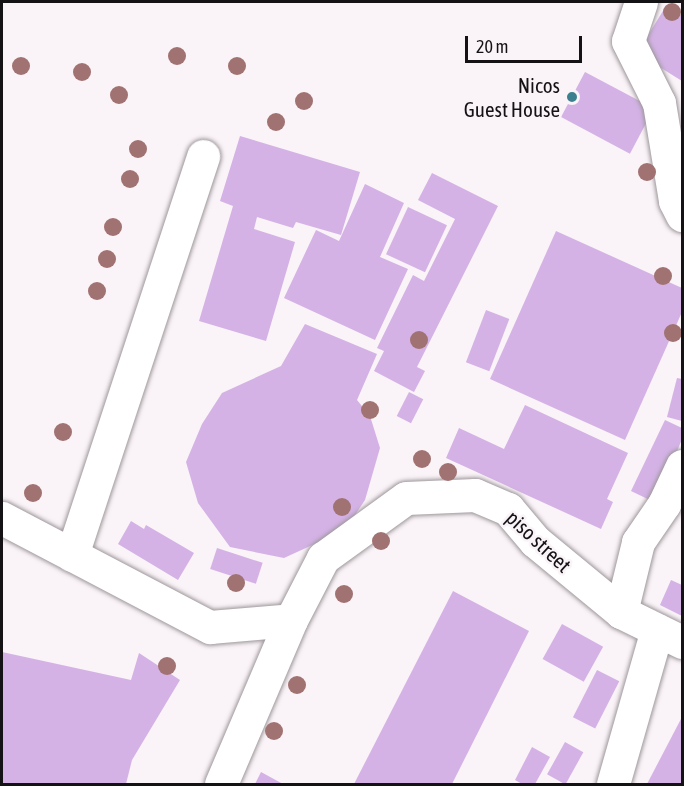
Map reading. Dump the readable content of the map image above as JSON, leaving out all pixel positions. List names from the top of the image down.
{
  "streets": {
    "street": ["piso street"]
  },
  "places": ["Nicos Guest House"],
  "scale_bar": "20 m"
}
